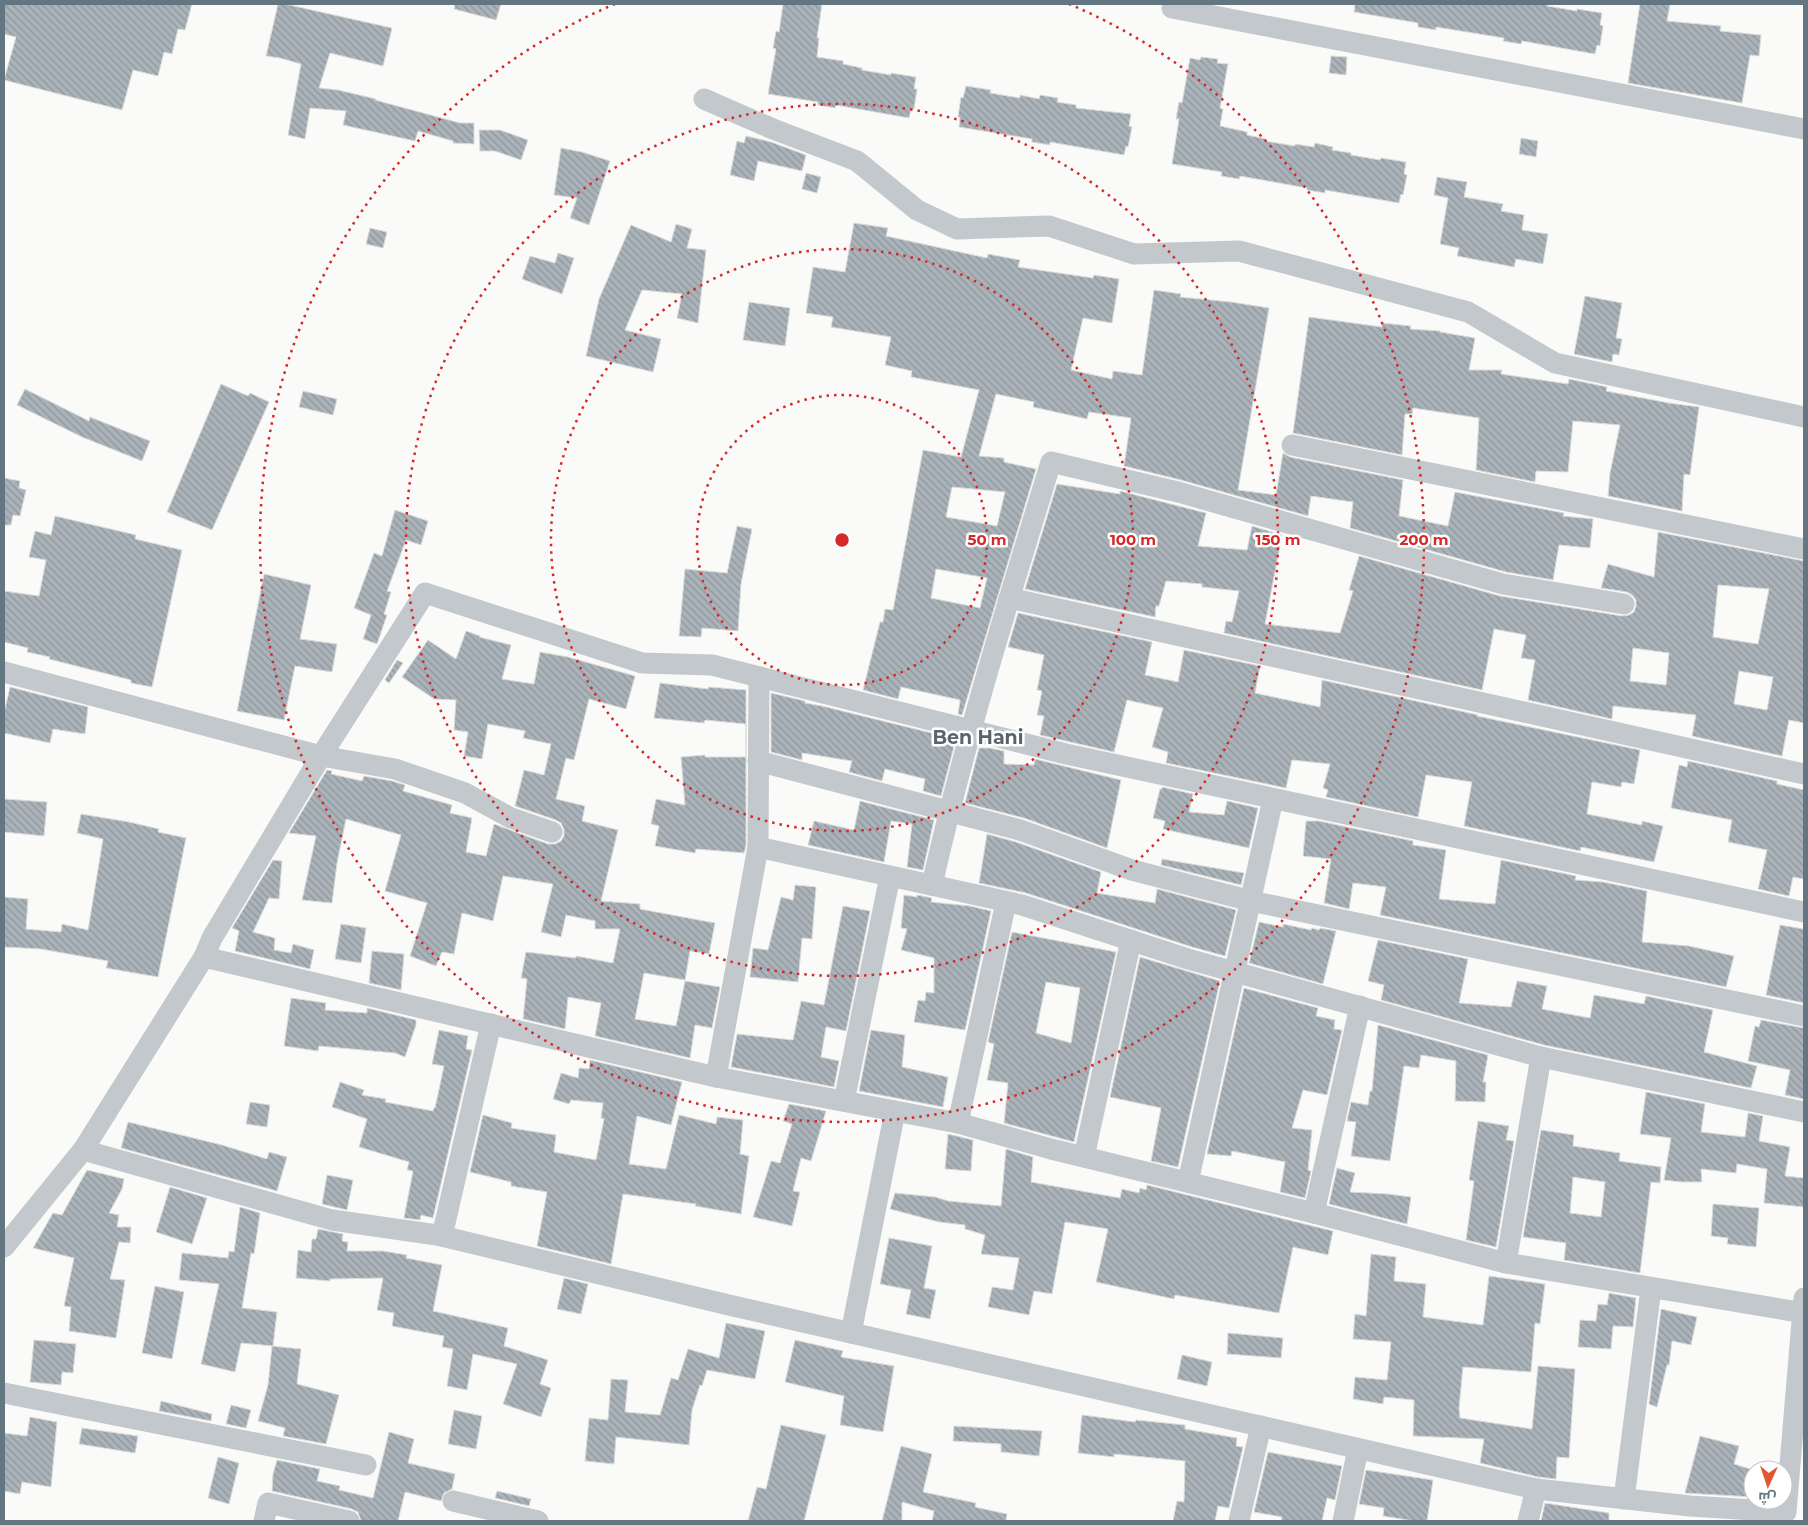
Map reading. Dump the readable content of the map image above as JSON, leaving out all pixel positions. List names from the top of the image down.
{
  "districts": ["Ben Hani"],
  "north": "bottom",
  "rings": [
    "50 m",
    "100 m",
    "150 m",
    "200 m"
  ]
}
